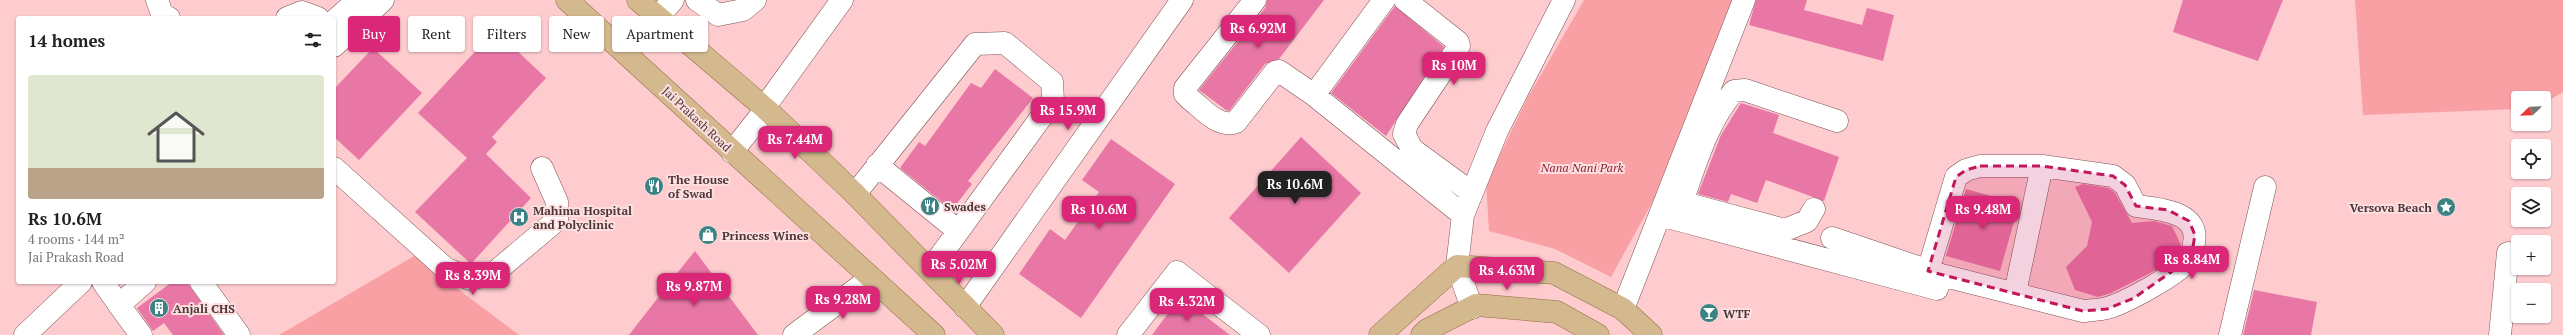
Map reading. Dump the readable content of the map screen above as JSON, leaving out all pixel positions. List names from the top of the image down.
{
  "streets": {
    "main road": ["Jai Prakash Road"]
  },
  "parks": ["Nana Nani Park"],
  "places": {
    "restaurant": ["The House of Swad", "Swades"],
    "place": ["Versova Beach"],
    "hospital": ["Mahima Hospital and Polyclinic"],
    "shop": ["Princess Wines"],
    "building": ["Anjali CHS"],
    "bar": ["WTF"]
  },
  "north": "bottom left",
  "page": {
    "price": [
      "Rs 6.92M",
      "Rs 10M",
      "Rs 15.9M",
      "Rs 7.44M",
      "Rs 10.6M",
      "Rs 10.6M",
      "Rs 9.48M",
      "Rs 8.84M",
      "Rs 5.02M",
      "Rs 4.63M",
      "Rs 8.39M",
      "Rs 9.87M",
      "Rs 9.28M",
      "Rs 4.32M"
    ],
    "chip": [
      "Buy",
      "Rent",
      "Filters",
      "New",
      "Apartment"
    ],
    "heading": "14 homes",
    "list": [
      {
        "name": "Rs 10.6M",
        "note": "4 rooms · 144 m² · Jai Prakash Road"
      }
    ],
    "map_buttons": ["+", "−"]
  }
}
